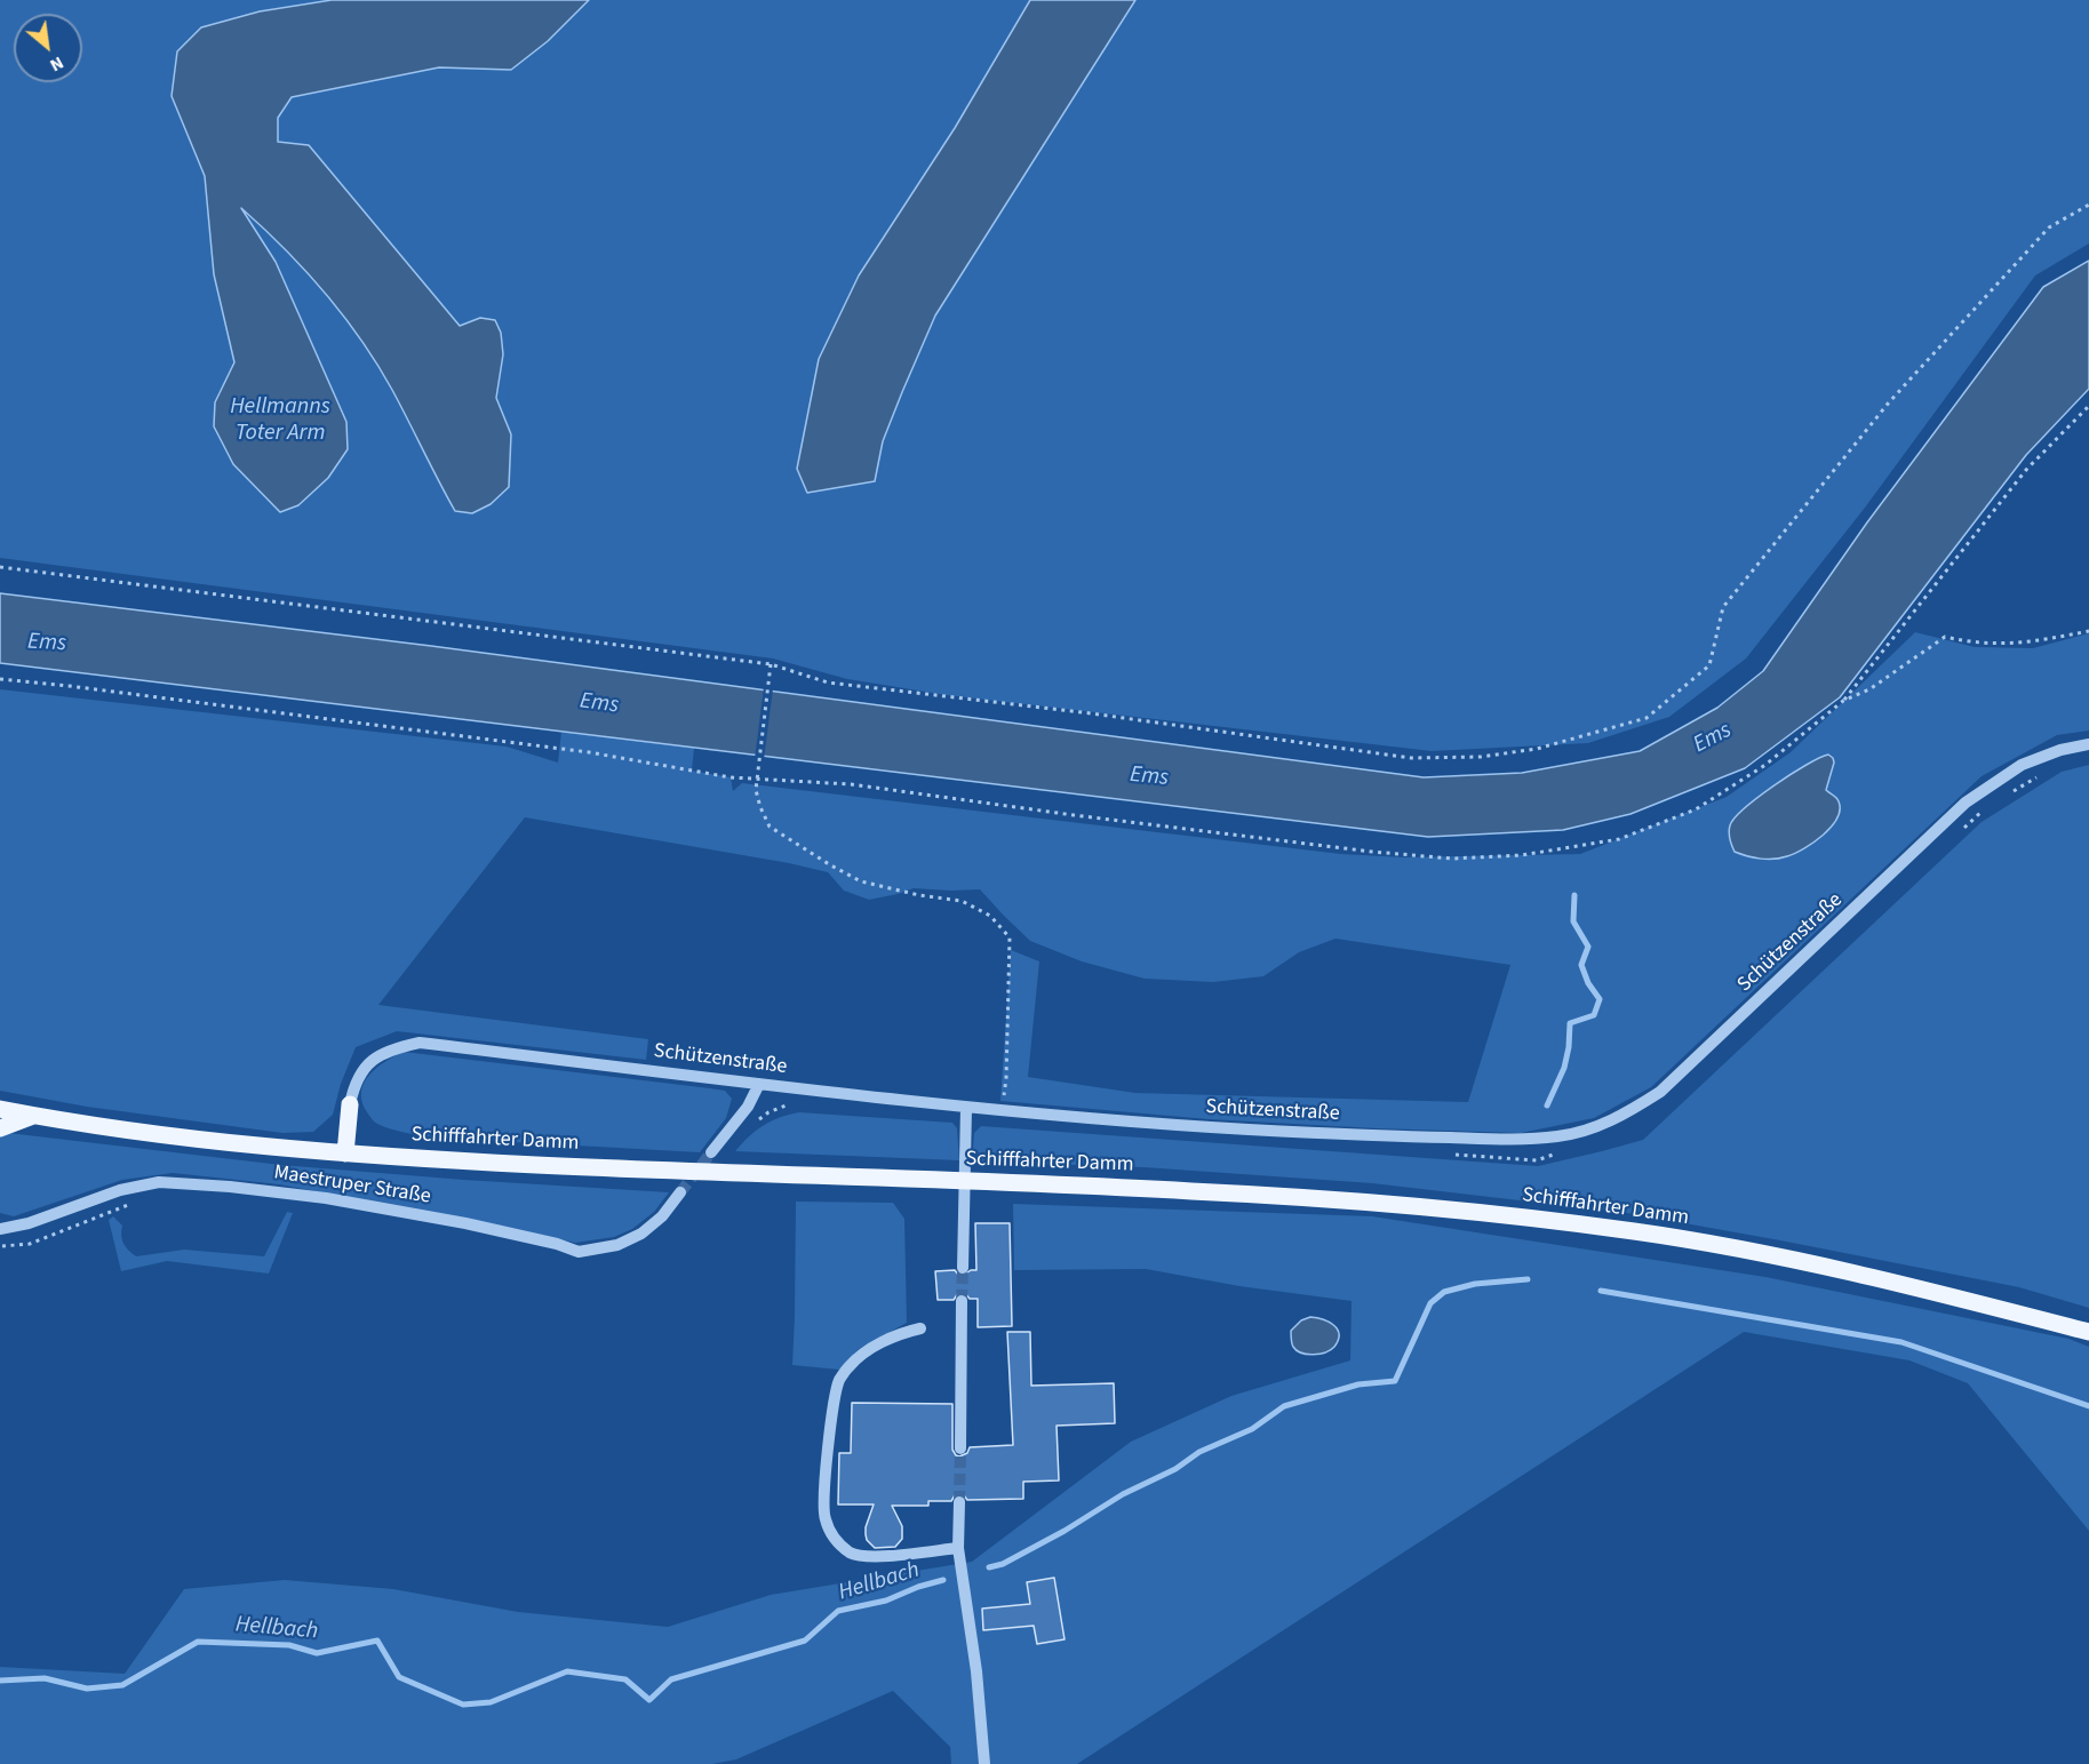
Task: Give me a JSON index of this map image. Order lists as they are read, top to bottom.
{
  "streets": {
    "main road": ["Schifffahrter Damm"],
    "street": ["Schützenstraße", "Maestruper Straße"]
  },
  "water": ["Hellmanns Toter Arm", "Ems", "Hellbach"],
  "north": "bottom right"
}
